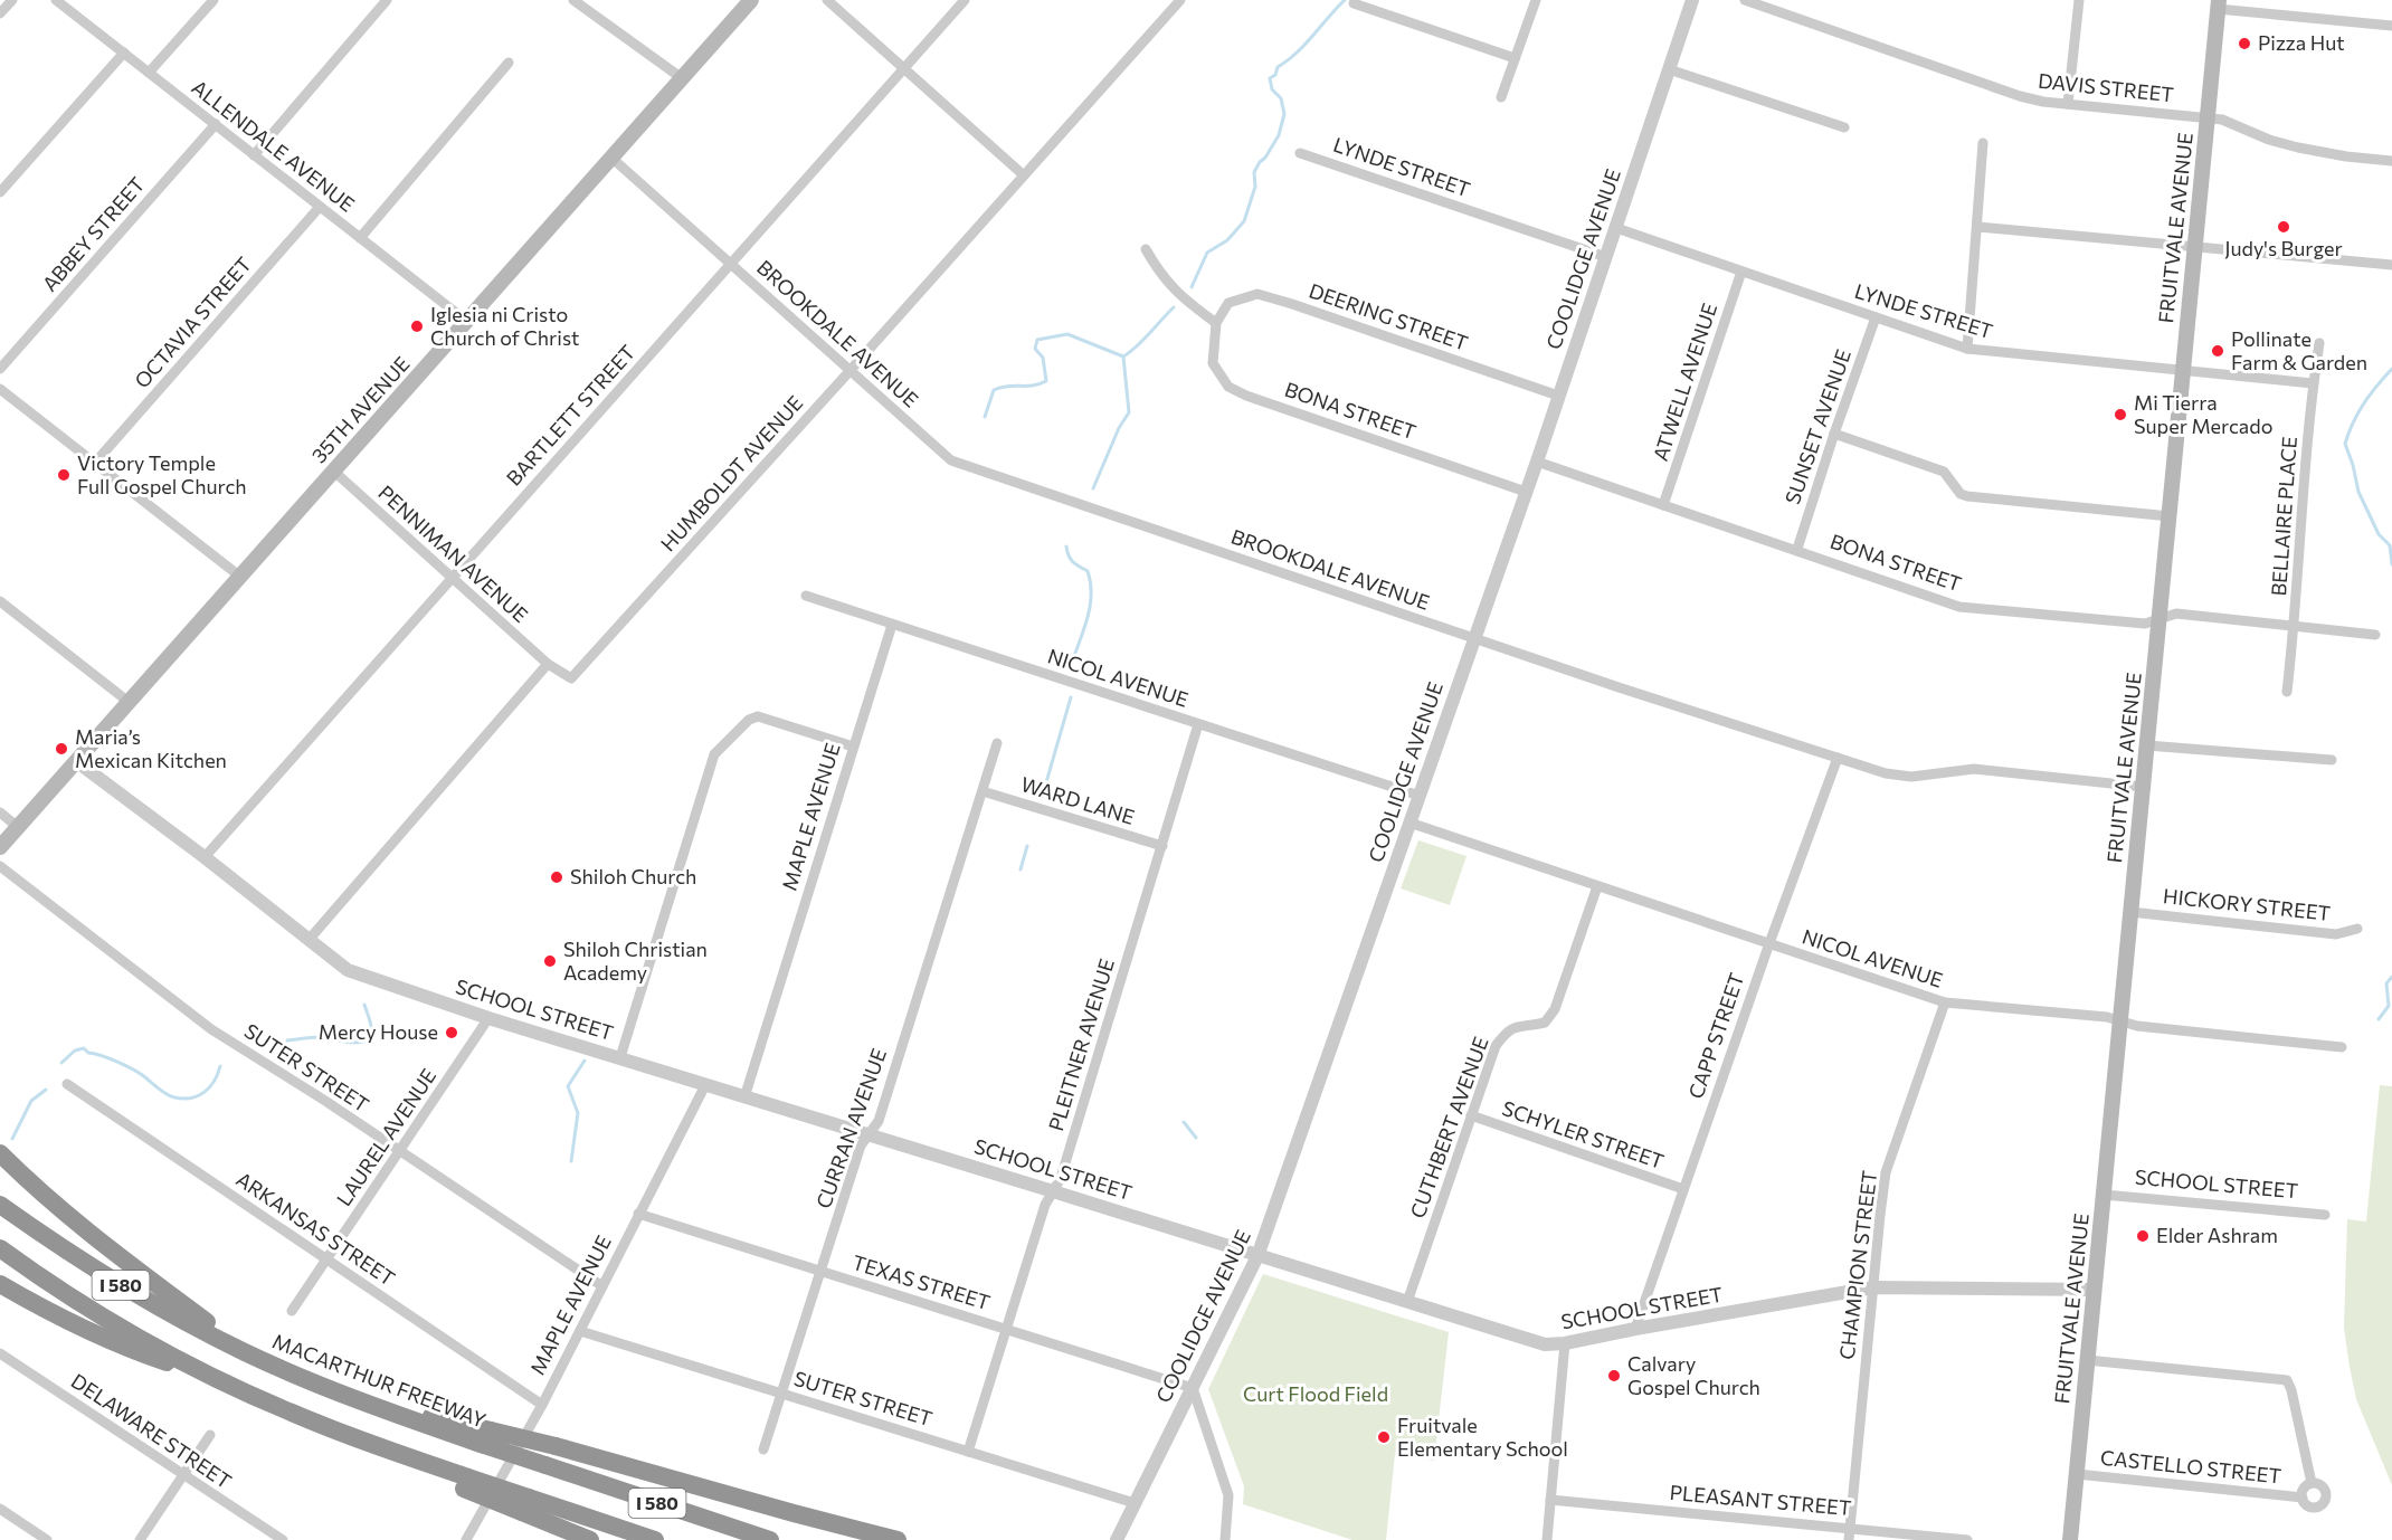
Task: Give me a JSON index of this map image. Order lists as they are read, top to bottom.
{
  "streets": {
    "highway": ["I 580", "MACARTHUR FREEWAY"],
    "main road": ["FRUITVALE AVENUE", "35TH AVENUE"],
    "street": [
      "DAVIS STREET",
      "ALLENDALE AVENUE",
      "LYNDE STREET",
      "ABBEY STREET",
      "COOLIDGE AVENUE",
      "DEERING STREET",
      "OCTAVIA STREET",
      "BROOKDALE AVENUE",
      "ATWELL AVENUE",
      "BONA STREET",
      "BARTLETT STREET",
      "SUNSET AVENUE",
      "HUMBOLDT AVENUE",
      "BELLAIRE PLACE",
      "PENNIMAN AVENUE",
      "NICOL AVENUE",
      "WARD LANE",
      "MAPLE AVENUE",
      "HICKORY STREET",
      "SCHOOL STREET",
      "CAPP STREET",
      "PLEITNER AVENUE",
      "SUTER STREET",
      "CUTHBERT AVENUE",
      "CURRAN AVENUE",
      "SCHYLER STREET",
      "LAUREL AVENUE",
      "ARKANSAS STREET",
      "CHAMPION STREET",
      "TEXAS STREET",
      "DELAWARE STREET",
      "CASTELLO STREET",
      "PLEASANT STREET"
    ]
  },
  "crossings": [
    ["DAVIS STREET", "FRUITVALE AVENUE"],
    ["ALLENDALE AVENUE", "ABBEY STREET"],
    ["ALLENDALE AVENUE", "OCTAVIA STREET"],
    ["ALLENDALE AVENUE", "35TH AVENUE"],
    ["LYNDE STREET", "FRUITVALE AVENUE"],
    ["LYNDE STREET", "COOLIDGE AVENUE"],
    ["LYNDE STREET", "ATWELL AVENUE"],
    ["LYNDE STREET", "SUNSET AVENUE"],
    ["LYNDE STREET", "BELLAIRE PLACE"],
    ["FRUITVALE AVENUE", "BROOKDALE AVENUE"],
    ["FRUITVALE AVENUE", "BONA STREET"],
    ["FRUITVALE AVENUE", "NICOL AVENUE"],
    ["FRUITVALE AVENUE", "HICKORY STREET"],
    ["FRUITVALE AVENUE", "SCHOOL STREET"],
    ["FRUITVALE AVENUE", "CASTELLO STREET"],
    ["COOLIDGE AVENUE", "DEERING STREET"],
    ["COOLIDGE AVENUE", "BROOKDALE AVENUE"],
    ["COOLIDGE AVENUE", "BONA STREET"],
    ["COOLIDGE AVENUE", "NICOL AVENUE"],
    ["COOLIDGE AVENUE", "SCHOOL STREET"],
    ["COOLIDGE AVENUE", "SUTER STREET"],
    ["COOLIDGE AVENUE", "TEXAS STREET"],
    ["DEERING STREET", "BONA STREET"],
    ["BROOKDALE AVENUE", "35TH AVENUE"],
    ["BROOKDALE AVENUE", "BARTLETT STREET"],
    ["BROOKDALE AVENUE", "HUMBOLDT AVENUE"],
    ["BROOKDALE AVENUE", "CAPP STREET"],
    ["ATWELL AVENUE", "BONA STREET"],
    ["35TH AVENUE", "PENNIMAN AVENUE"],
    ["35TH AVENUE", "SCHOOL STREET"],
    ["BONA STREET", "SUNSET AVENUE"],
    ["BONA STREET", "BELLAIRE PLACE"],
    ["BARTLETT STREET", "PENNIMAN AVENUE"],
    ["BARTLETT STREET", "SCHOOL STREET"],
    ["HUMBOLDT AVENUE", "PENNIMAN AVENUE"],
    ["NICOL AVENUE", "MAPLE AVENUE"],
    ["NICOL AVENUE", "CAPP STREET"],
    ["NICOL AVENUE", "PLEITNER AVENUE"],
    ["NICOL AVENUE", "CUTHBERT AVENUE"],
    ["NICOL AVENUE", "CHAMPION STREET"],
    ["WARD LANE", "PLEITNER AVENUE"],
    ["WARD LANE", "CURRAN AVENUE"],
    ["MAPLE AVENUE", "SCHOOL STREET"],
    ["MAPLE AVENUE", "SUTER STREET"],
    ["MAPLE AVENUE", "ARKANSAS STREET"],
    ["MAPLE AVENUE", "TEXAS STREET"],
    ["SCHOOL STREET", "CAPP STREET"],
    ["SCHOOL STREET", "PLEITNER AVENUE"],
    ["SCHOOL STREET", "CUTHBERT AVENUE"],
    ["SCHOOL STREET", "CURRAN AVENUE"],
    ["SCHOOL STREET", "LAUREL AVENUE"],
    ["SCHOOL STREET", "CHAMPION STREET"],
    ["CAPP STREET", "SCHYLER STREET"],
    ["PLEITNER AVENUE", "SUTER STREET"],
    ["PLEITNER AVENUE", "TEXAS STREET"],
    ["SUTER STREET", "CURRAN AVENUE"],
    ["SUTER STREET", "LAUREL AVENUE"],
    ["CUTHBERT AVENUE", "SCHYLER STREET"],
    ["CURRAN AVENUE", "TEXAS STREET"],
    ["LAUREL AVENUE", "ARKANSAS STREET"],
    ["CHAMPION STREET", "PLEASANT STREET"]
  ],
  "parks": ["Curt Flood Field"],
  "places": [
    "Pizza Hut",
    "Judy's Burger",
    "Iglesia ni Cristo Church of Christ",
    "Pollinate Farm & Garden",
    "Mi Tierra Super Mercado",
    "Victory Temple Full Gospel Church",
    "Maria’s Mexican Kitchen",
    "Shiloh Church",
    "Shiloh Christian Academy",
    "Mercy House",
    "Elder Ashram",
    "Calvary Gospel Church",
    "Fruitvale Elementary School"
  ]
}
